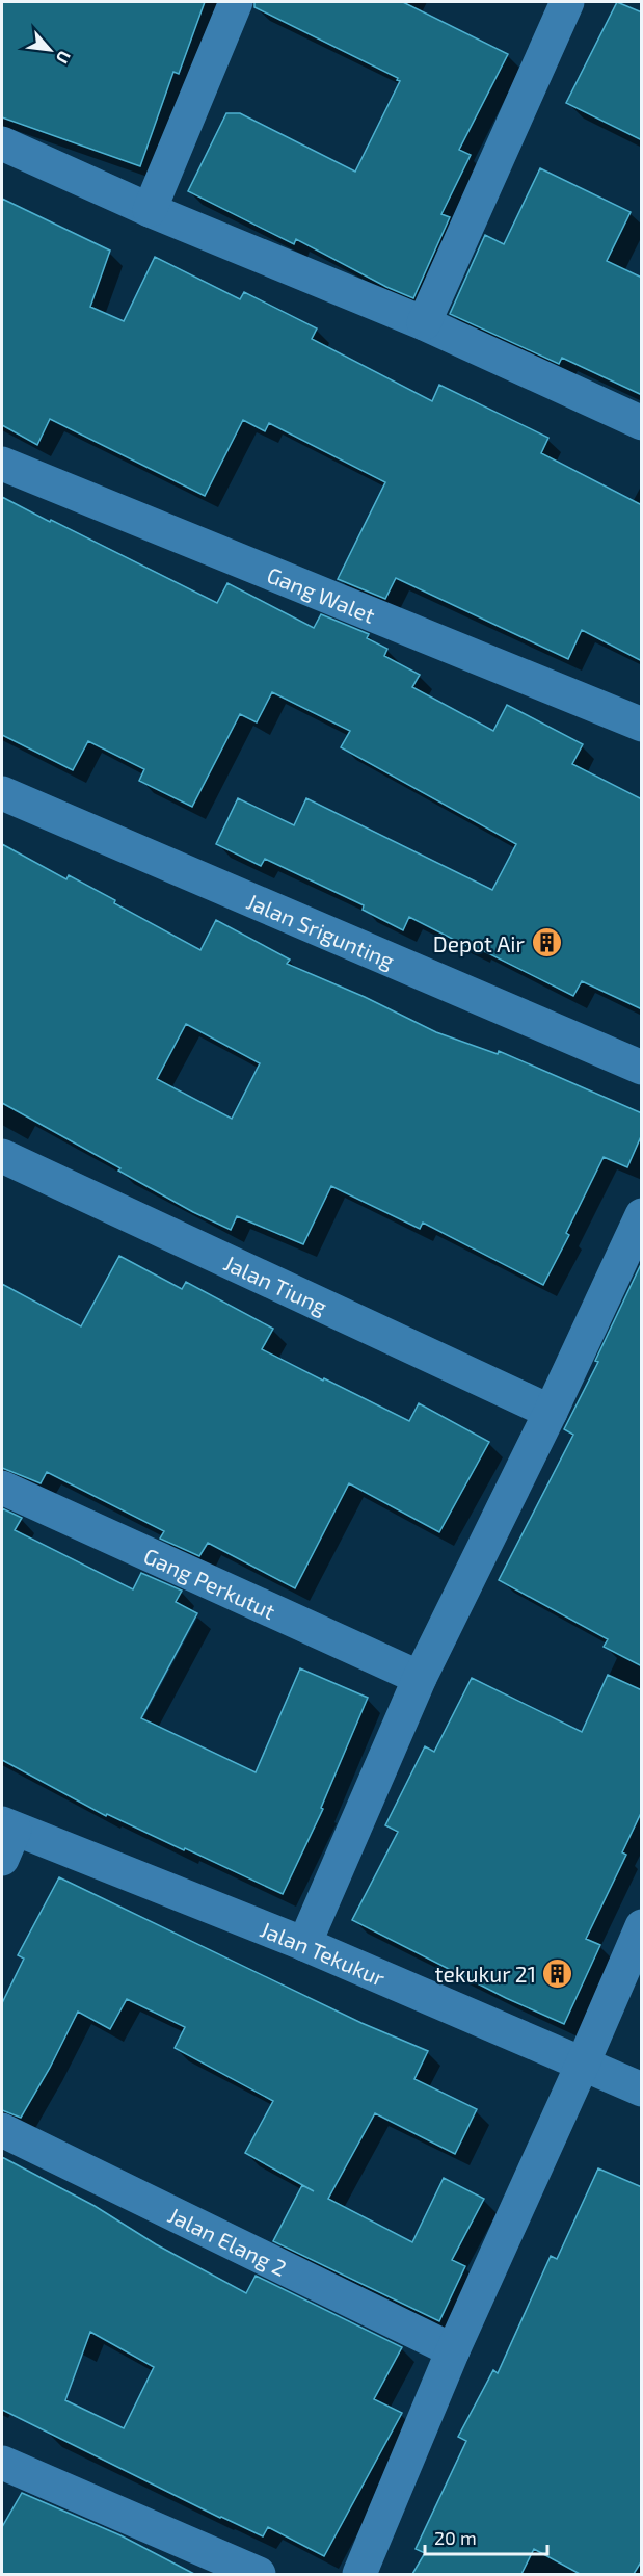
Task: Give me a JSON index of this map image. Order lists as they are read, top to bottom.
{
  "streets": {
    "street": [
      "Gang Walet",
      "Jalan Srigunting",
      "Jalan Tiung",
      "Gang Perkutut",
      "Jalan Tekukur",
      "Jalan Elang 2"
    ]
  },
  "places": {
    "building": ["Depot Air", "tekukur 21"]
  },
  "scale_bar": "20 m",
  "north": "bottom right"
}
